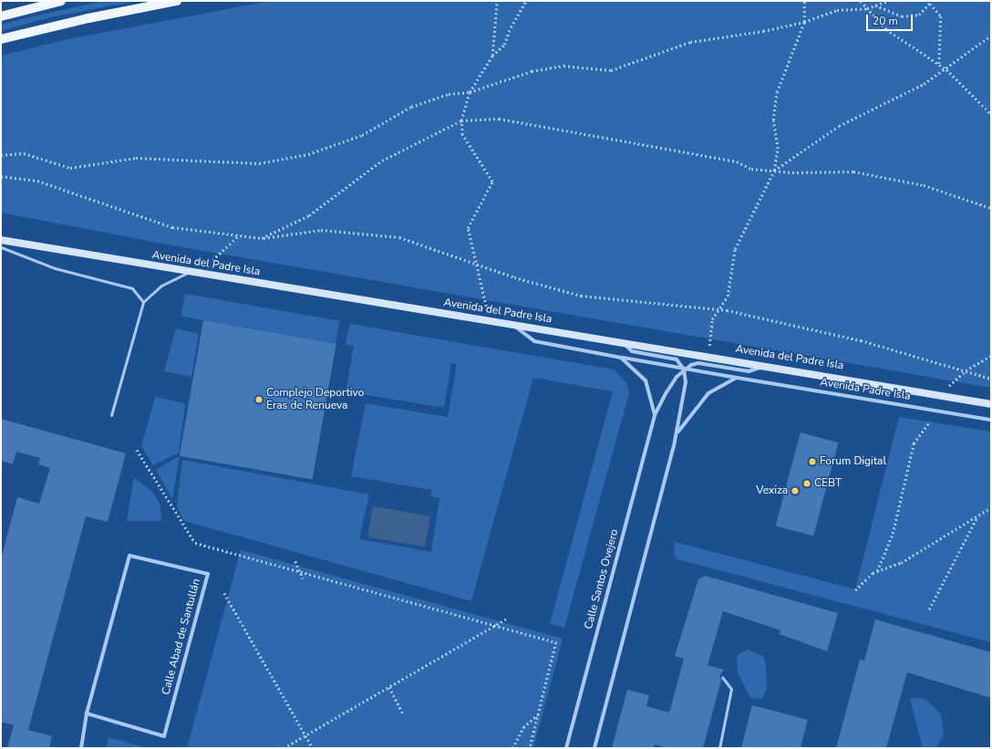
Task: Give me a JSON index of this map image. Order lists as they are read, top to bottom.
{
  "streets": {
    "main road": ["Avenida del Padre Isla"],
    "street": ["Avenida Padre Isla", "Calle Santos Ovejero", "Calle Abad de Santullán"]
  },
  "crossings": [
    ["Avenida Padre Isla", "Calle Santos Ovejero"]
  ],
  "places": [
    "Complejo Deportivo Eras de Renueva",
    "Forum Digital",
    "CEBT",
    "Vexiza"
  ],
  "scale_bar": "20 m"
}
